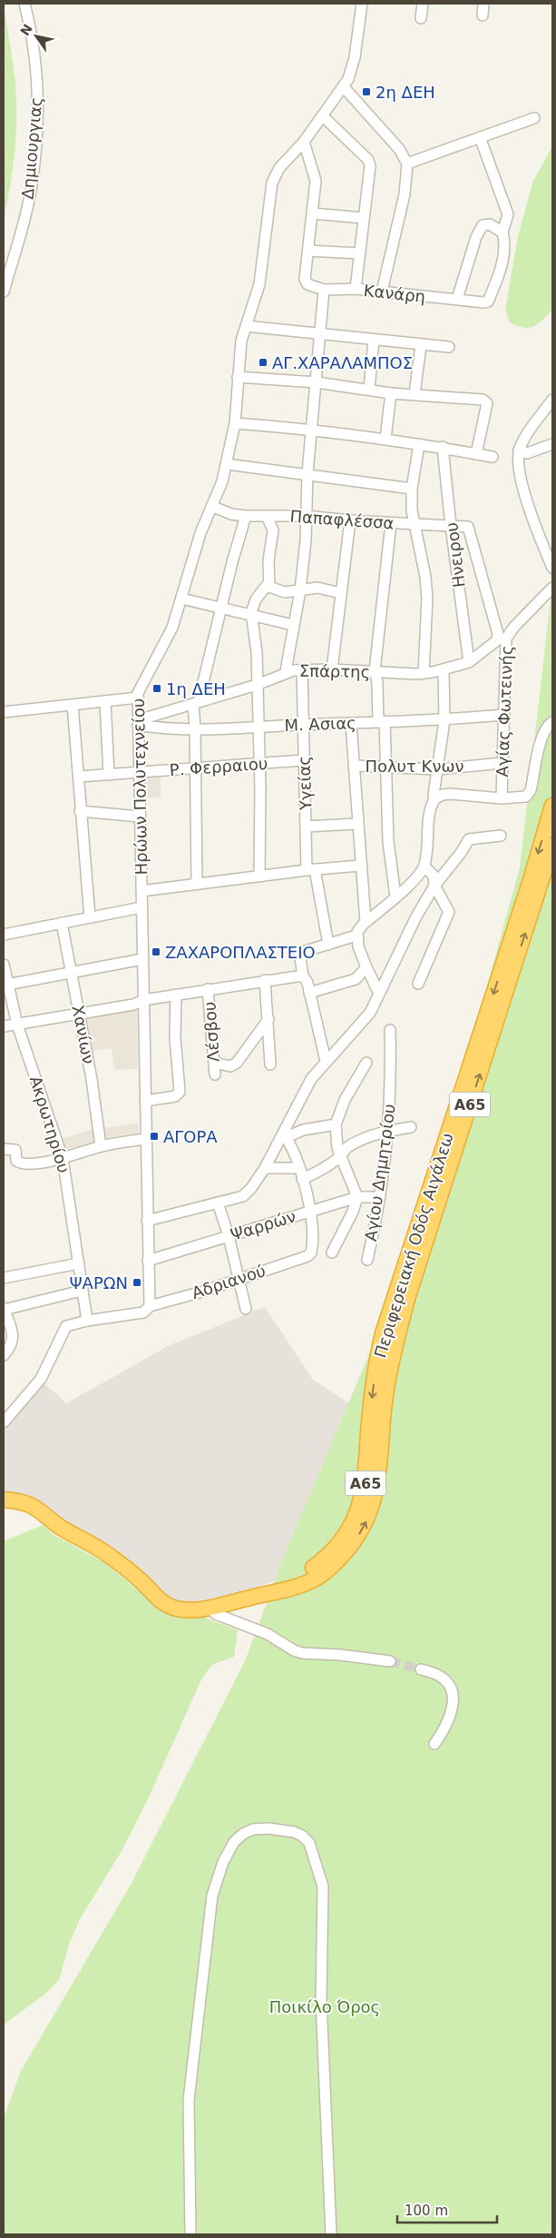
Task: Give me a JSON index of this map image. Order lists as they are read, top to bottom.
{
  "streets": {
    "highway": ["Α65", "Περιφερειακή Οδός Αιγάλεω"],
    "street": [
      "Δημιουργιας",
      "Κανάρη",
      "Παπαφλέσσα",
      "Ηνειρου",
      "Σπάρτης",
      "Αγίας Φωτεινής",
      "Μ. Ασιας",
      "Πολυτ Κνων",
      "Ρ. Φερραιου",
      "Υγείας",
      "Ηρώων Πολυτεχνείου",
      "Λέσβου",
      "Χανίων",
      "Ακρωτηρίου",
      "Αγίου Δημητρίου",
      "Ψαρρών",
      "Αδριανού"
    ]
  },
  "crossings": [
    ["Παπαφλέσσα", "Ηνειρου"],
    ["Παπαφλέσσα", "Σπάρτης"],
    ["Παπαφλέσσα", "Ηρώων Πολυτεχνείου"],
    ["Ηνειρου", "Σπάρτης"],
    ["Σπάρτης", "Μ. Ασιας"],
    ["Σπάρτης", "Υγείας"],
    ["Σπάρτης", "Ηρώων Πολυτεχνείου"],
    ["Αγίας Φωτεινής", "Μ. Ασιας"],
    ["Αγίας Φωτεινής", "Πολυτ Κνων"],
    ["Μ. Ασιας", "Υγείας"],
    ["Μ. Ασιας", "Ηρώων Πολυτεχνείου"],
    ["Ρ. Φερραιου", "Υγείας"],
    ["Ρ. Φερραιου", "Ηρώων Πολυτεχνείου"],
    ["Ηρώων Πολυτεχνείου", "Ψαρρών"],
    ["Ηρώων Πολυτεχνείου", "Αδριανού"],
    ["Αγίου Δημητρίου", "Ψαρρών"],
    ["Ψαρρών", "Αδριανού"]
  ],
  "parks": ["Ποικίλο Όρος"],
  "places": {
    "transit": [
      "2η ΔΕΗ",
      "ΑΓ.ΧΑΡΑΛΑΜΠΟΣ",
      "1η ΔΕΗ",
      "ΖΑΧΑΡΟΠΛΑΣΤΕΙΟ",
      "ΑΓΟΡΑ",
      "ΨΑΡΩΝ"
    ]
  },
  "scale_bar": "100 m",
  "north": "top left"
}
